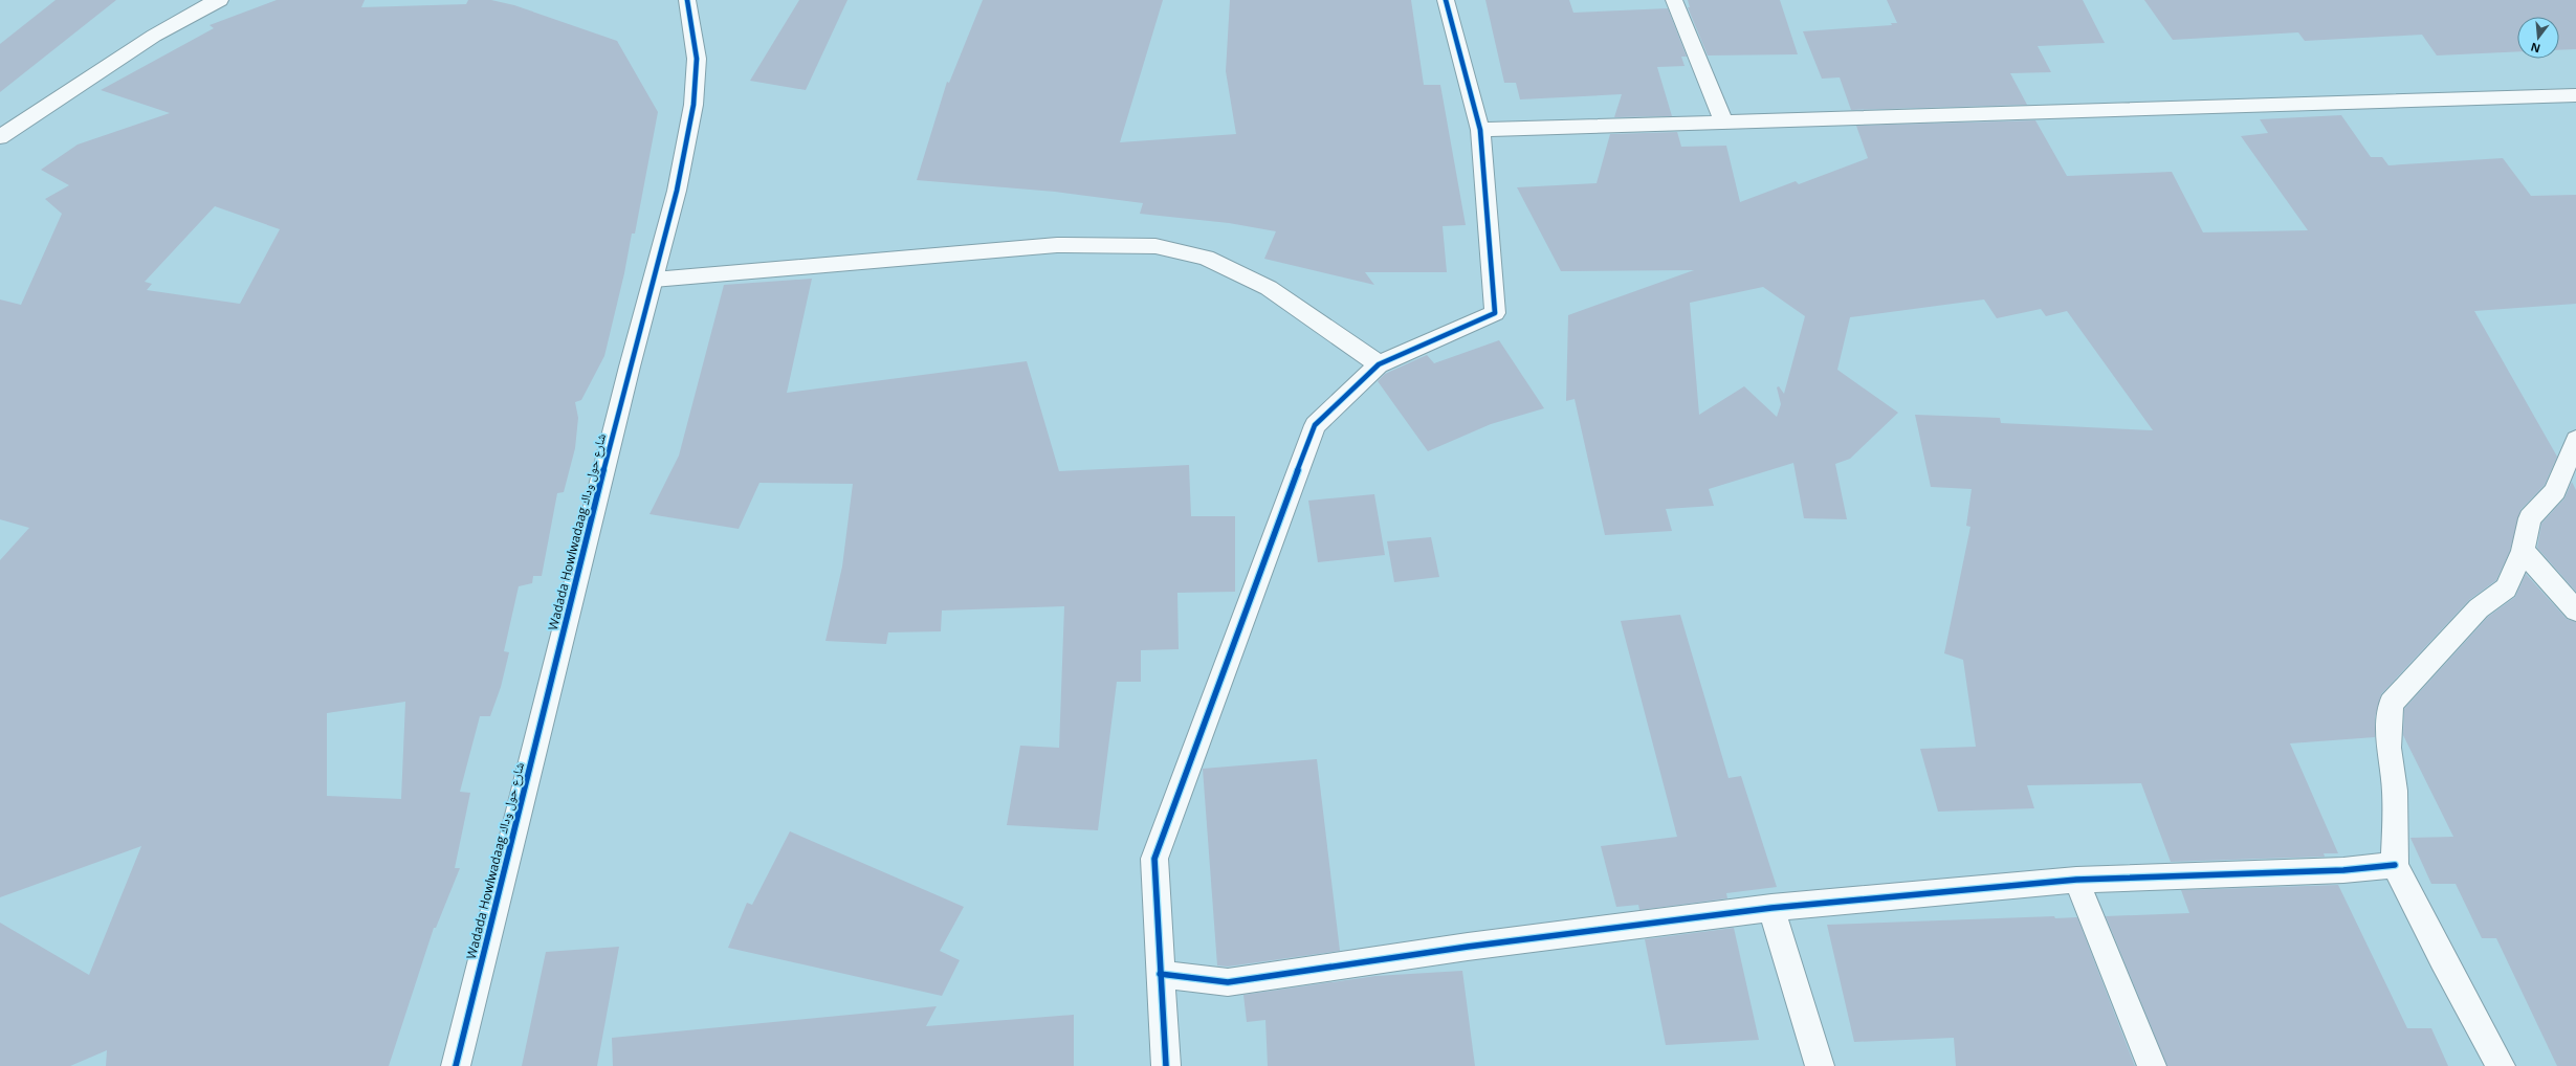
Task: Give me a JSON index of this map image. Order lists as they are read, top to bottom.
{
  "streets": {
    "street": ["Wadada Howlwadaag شارع حول وداك"]
  },
  "north": "bottom"
}
